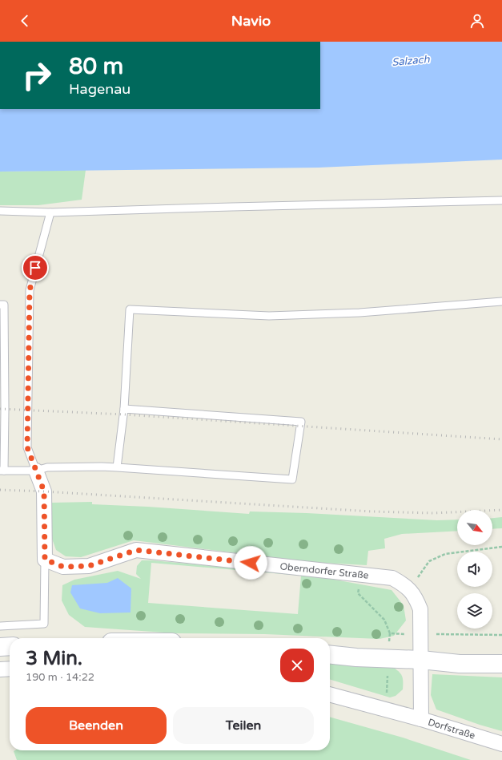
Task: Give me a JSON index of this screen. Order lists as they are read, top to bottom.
{
  "streets": {
    "street": ["Oberndorfer Straße", "Dorfstraße"]
  },
  "crossings": [
    ["Oberndorfer Straße", "Dorfstraße"]
  ],
  "water": ["Salzach"],
  "north": "bottom right",
  "page": {
    "header": "Navio",
    "turn": ["80 m", "Hagenau"],
    "heading": ["3 Min.", "190 m · 14:22"],
    "buttons": ["Beenden", "Teilen"]
  }
}
